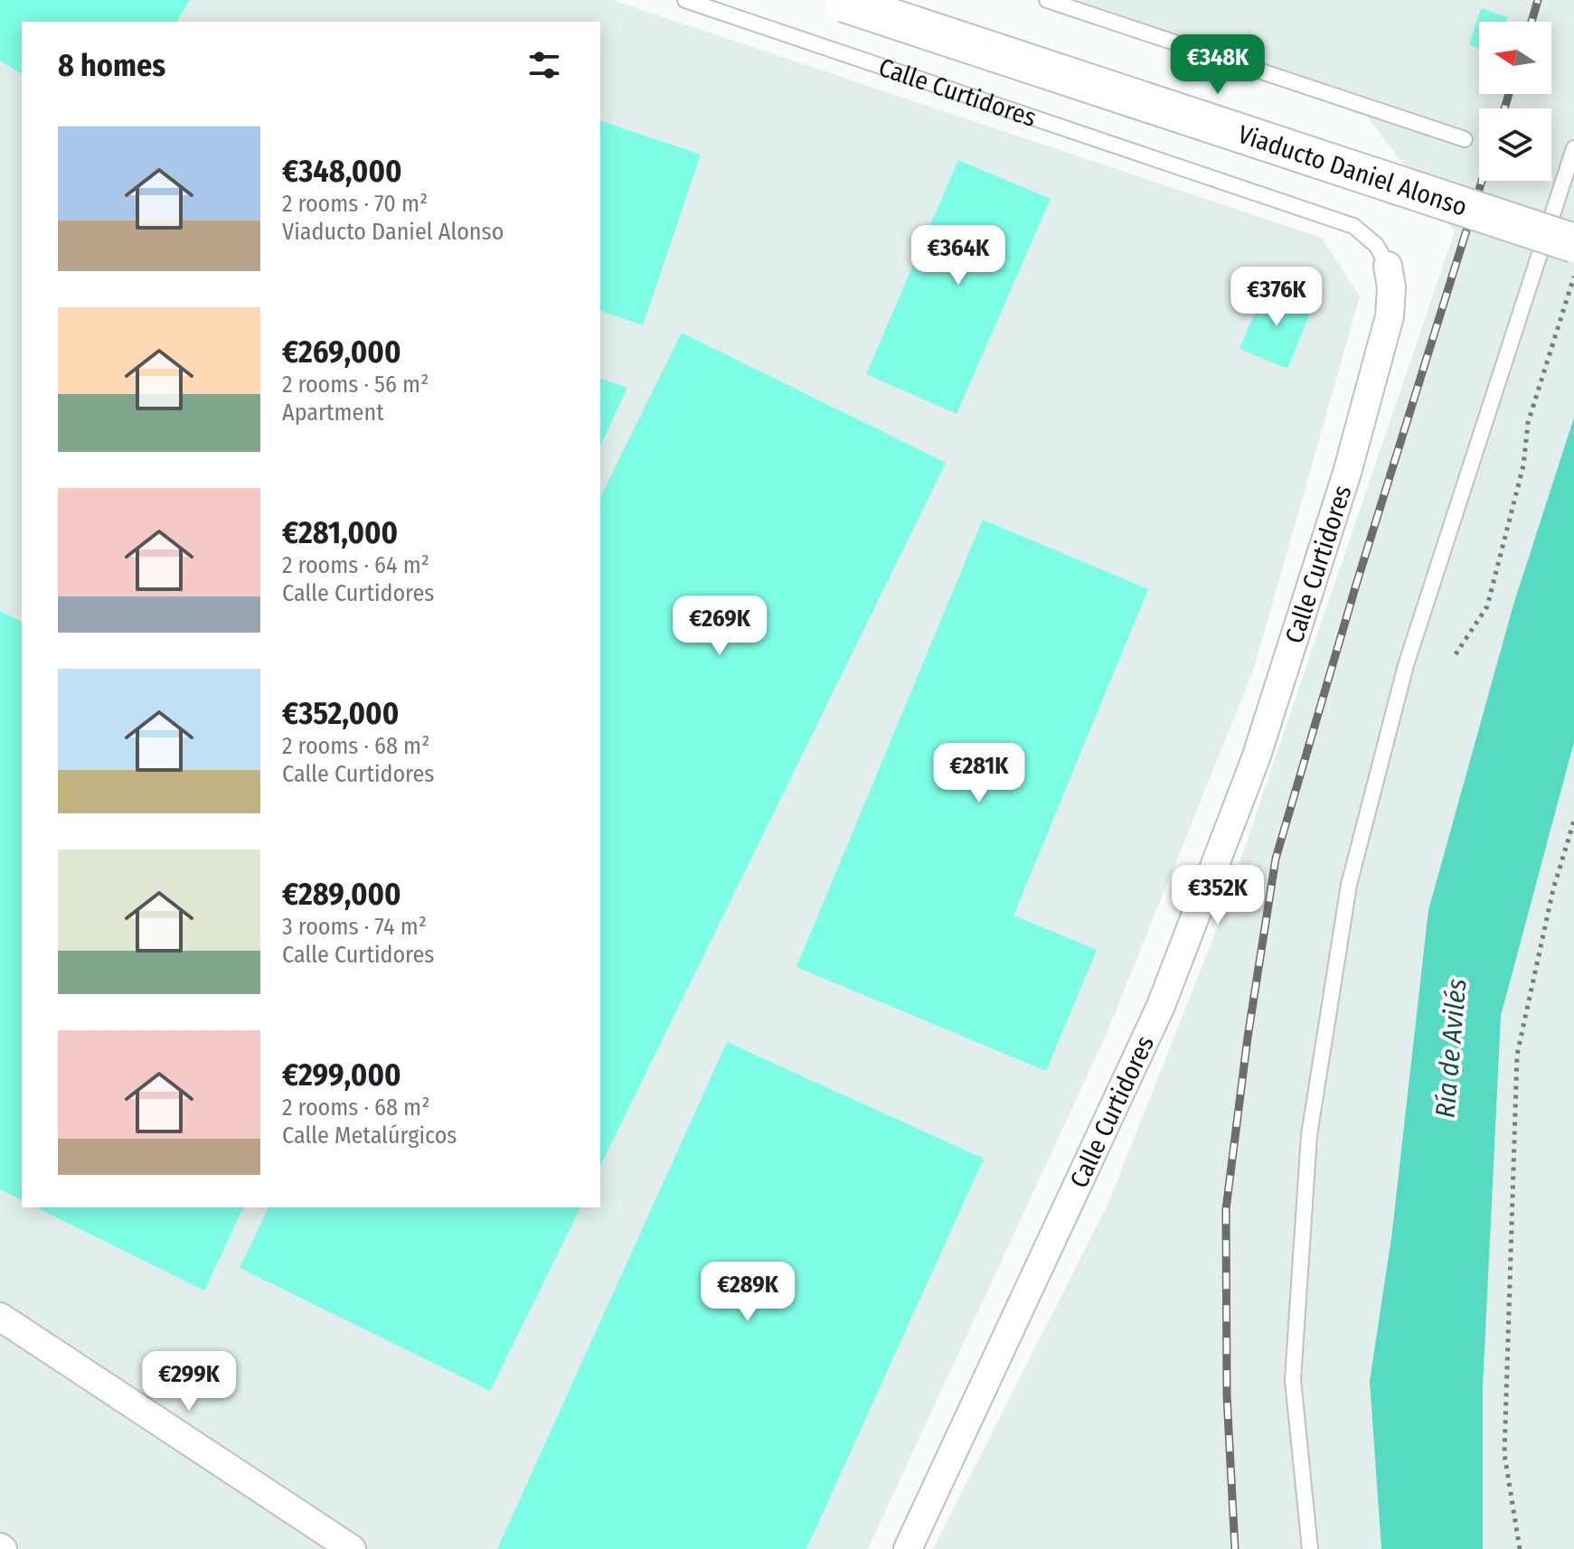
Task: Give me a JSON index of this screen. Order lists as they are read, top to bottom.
{
  "streets": {
    "main road": ["Viaducto Daniel Alonso"],
    "street": ["Calle Curtidores"]
  },
  "water": ["Ría de Avilés"],
  "north": "left",
  "page": {
    "heading": "8 homes",
    "price": [
      "€348K",
      "€364K",
      "€376K",
      "€269K",
      "€281K",
      "€352K",
      "€289K",
      "€299K"
    ],
    "list": [
      {
        "name": "€348,000",
        "note": "2 rooms · 70 m² · Viaducto Daniel Alonso"
      },
      {
        "name": "€269,000",
        "note": "2 rooms · 56 m² · Apartment"
      },
      {
        "name": "€281,000",
        "note": "2 rooms · 64 m² · Calle Curtidores"
      },
      {
        "name": "€352,000",
        "note": "2 rooms · 68 m² · Calle Curtidores"
      },
      {
        "name": "€289,000",
        "note": "3 rooms · 74 m² · Calle Curtidores"
      },
      {
        "name": "€299,000",
        "note": "2 rooms · 68 m² · Calle Metalúrgicos"
      }
    ]
  }
}
